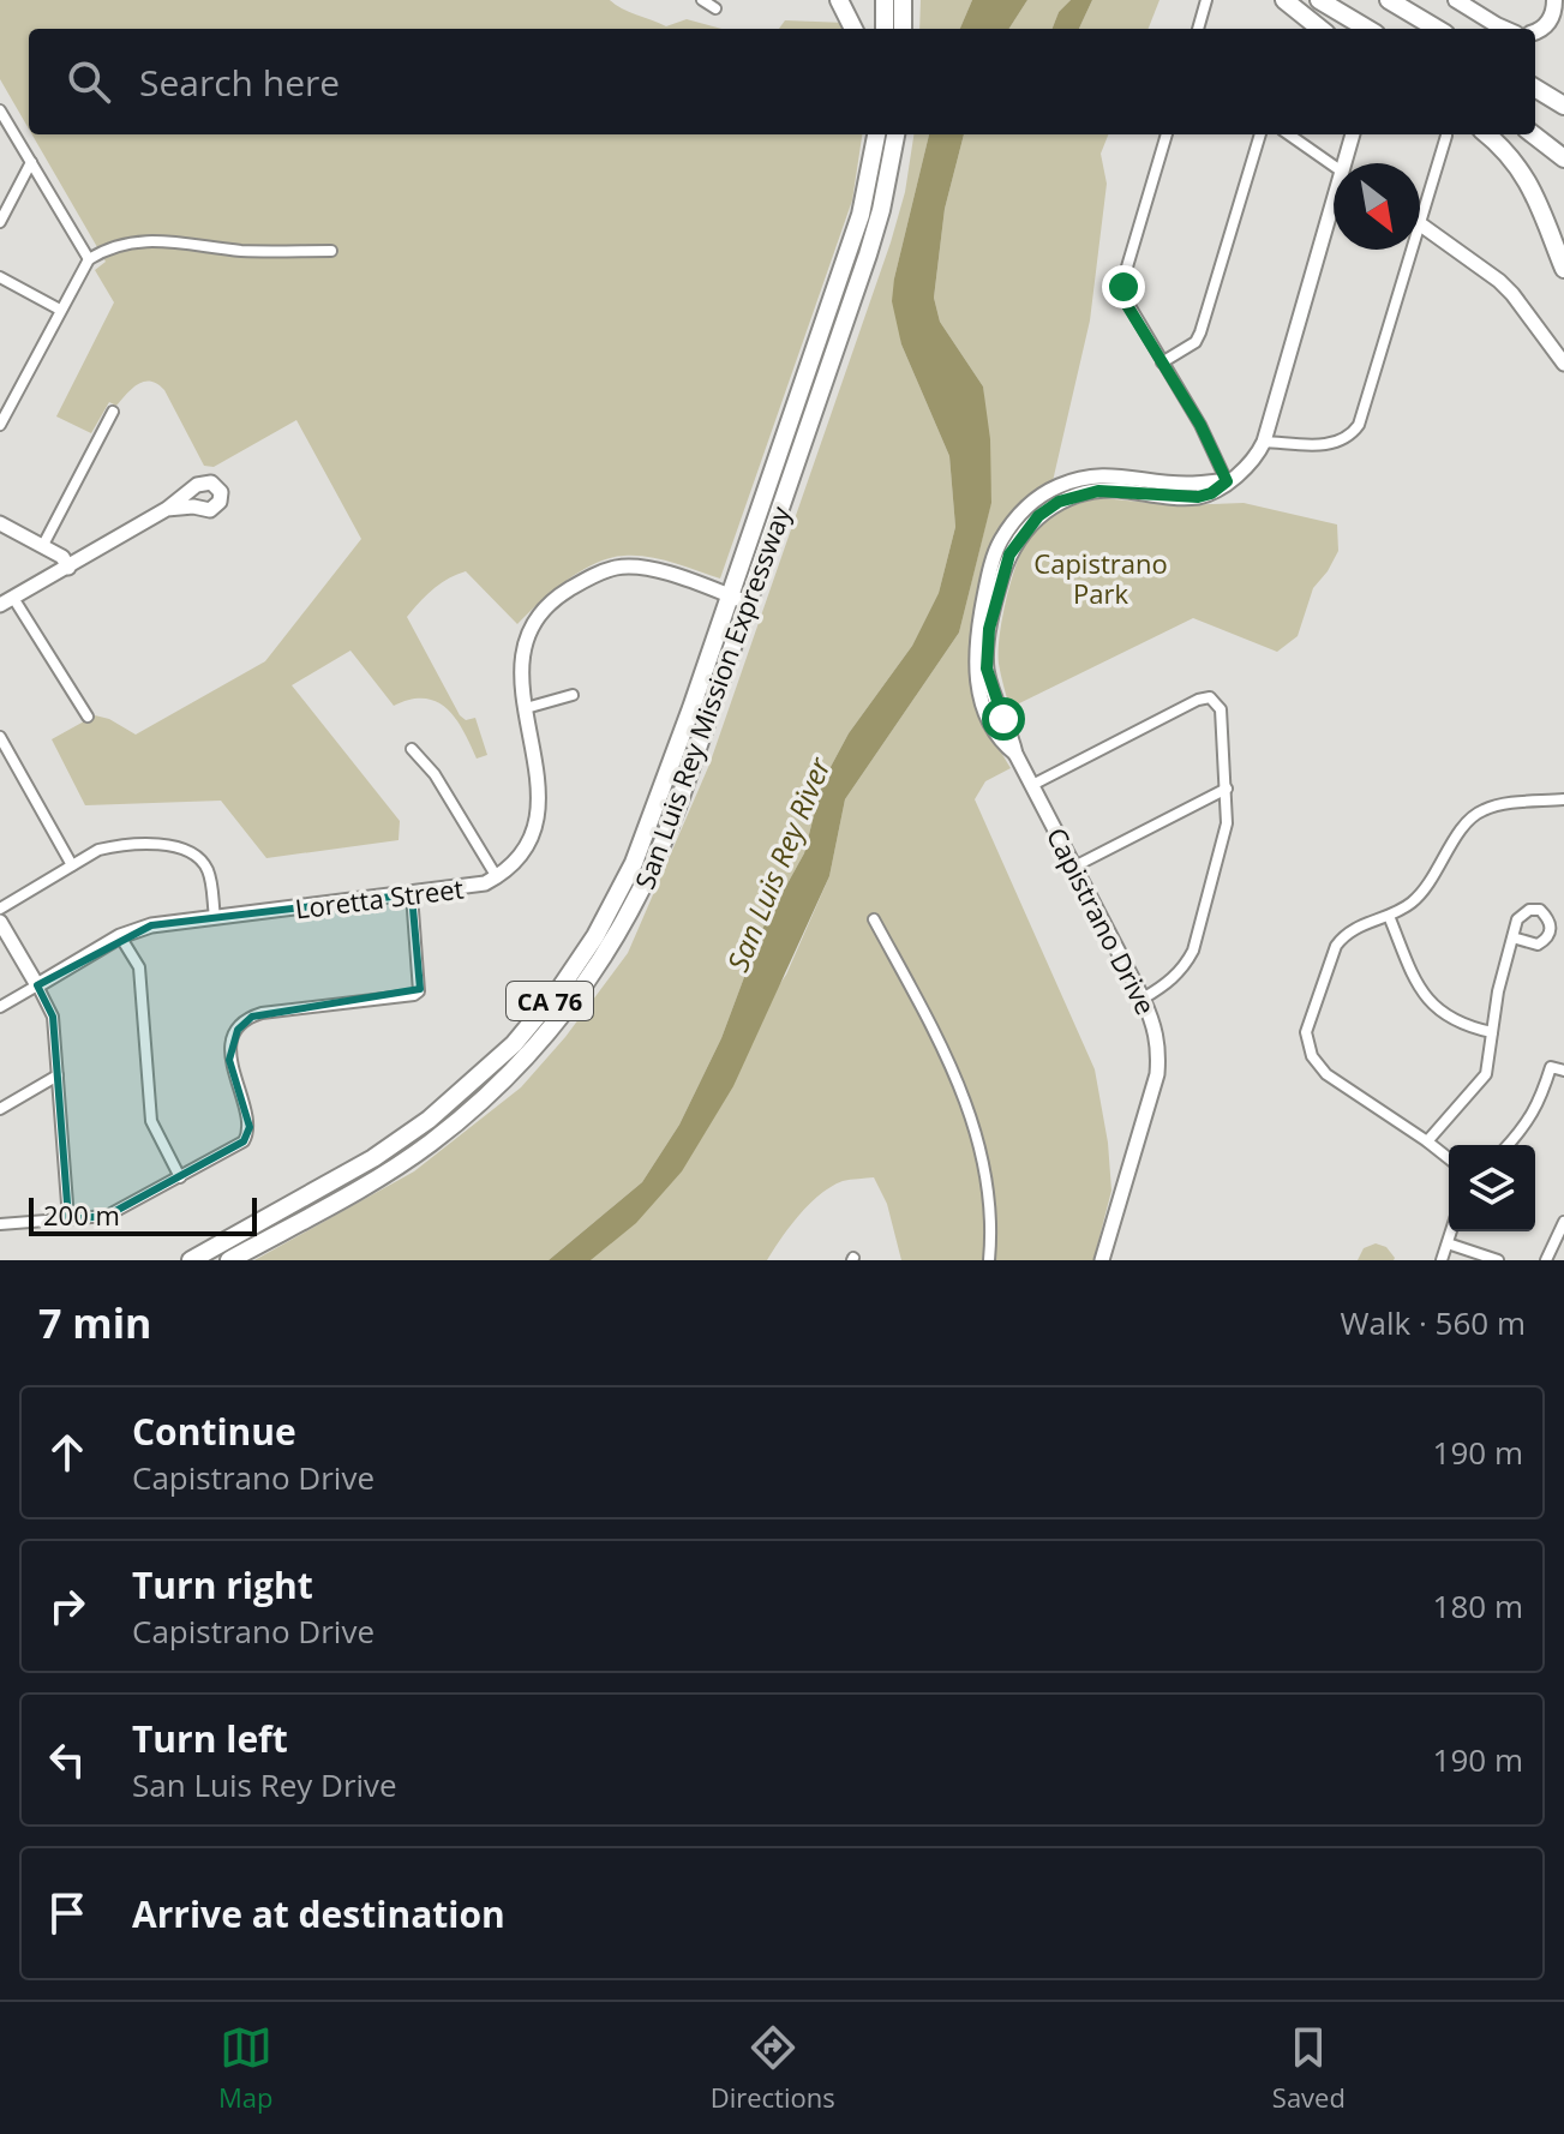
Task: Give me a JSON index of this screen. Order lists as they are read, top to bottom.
{
  "streets": {
    "highway": ["San Luis Rey Mission Expressway", "CA 76"],
    "street": ["Loretta Street", "Capistrano Drive"]
  },
  "crossings": [
    ["San Luis Rey Mission Expressway", "Loretta Street"],
    ["San Luis Rey Mission Expressway", "CA 76"]
  ],
  "water": ["San Luis Rey River"],
  "parks": ["Capistrano Park"],
  "scale_bar": "200 m",
  "north": "bottom right",
  "page": {
    "search": "Search here",
    "scale": "200 m",
    "heading": ["7 min", "Walk · 560 m"],
    "list": [
      ["Continue", "Capistrano Drive", "190 m"],
      ["Turn right", "Capistrano Drive", "180 m"],
      ["Turn left", "San Luis Rey Drive", "190 m"],
      "Arrive at destination"
    ],
    "nav": ["Map", "Directions", "Saved"]
  }
}
